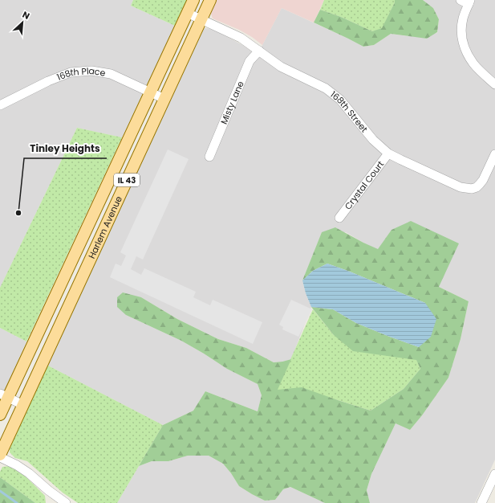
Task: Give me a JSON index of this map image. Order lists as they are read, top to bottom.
{
  "streets": {
    "main road": ["IL 43", "Harlem Avenue"],
    "street": [
      "168th Place",
      "Misty Lane",
      "168th Street",
      "Crystal Court"
    ]
  },
  "crossings": [
    ["168th Place", "Harlem Avenue"],
    ["Misty Lane", "168th Street"],
    ["168th Street", "Crystal Court"],
    ["168th Street", "Harlem Avenue"]
  ],
  "places": ["Tinley Heights"],
  "north": "top right"
}
